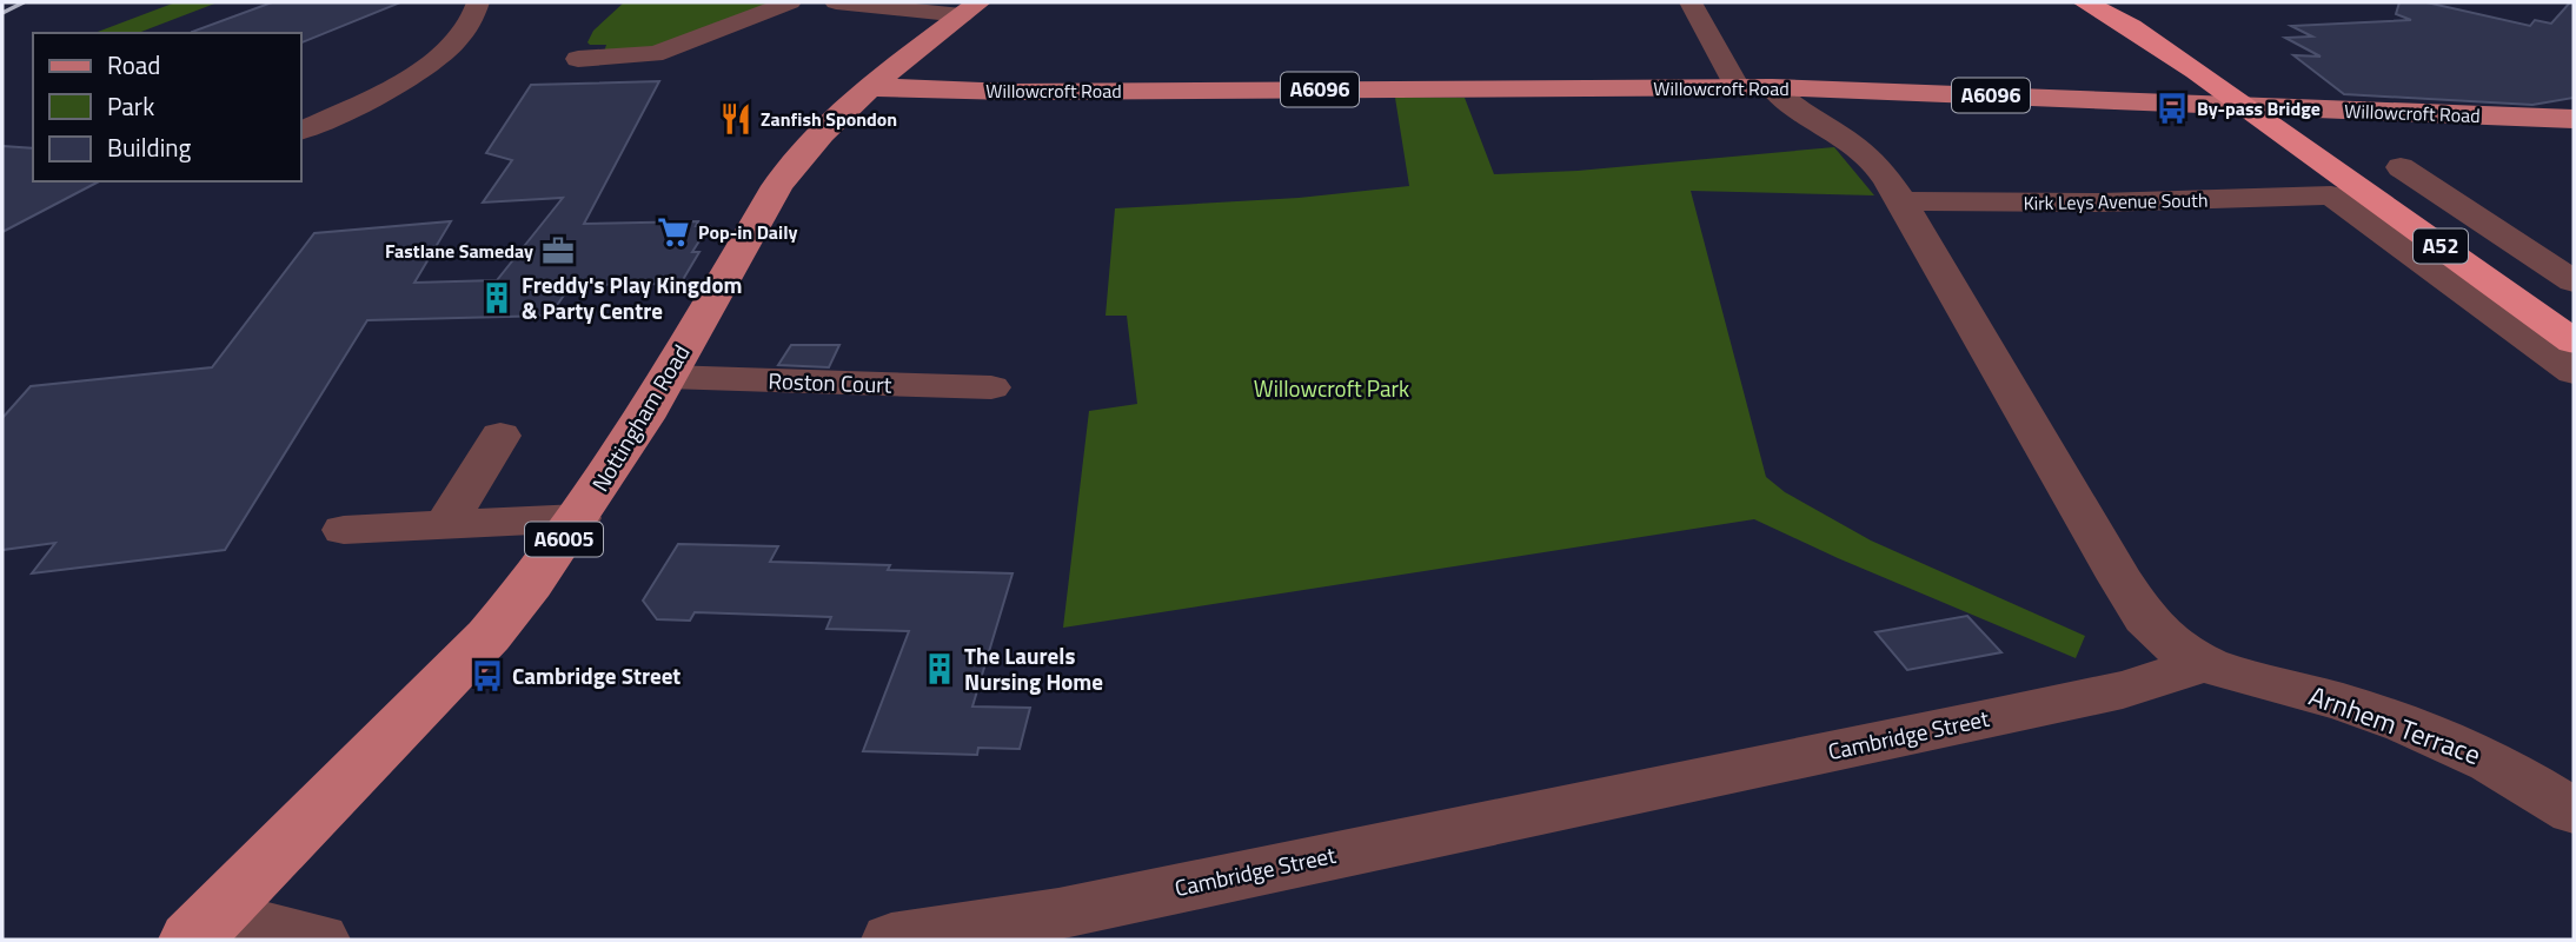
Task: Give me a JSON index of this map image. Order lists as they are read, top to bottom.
{
  "streets": {
    "highway": ["A52"],
    "main road": [
      "Willowcroft Road",
      "A6096",
      "Nottingham Road",
      "A6005"
    ],
    "street": [
      "Kirk Leys Avenue South",
      "Roston Court",
      "Arnhem Terrace",
      "Cambridge Street"
    ]
  },
  "crossings": [
    ["Willowcroft Road", "Nottingham Road"],
    ["Roston Court", "Nottingham Road"],
    ["Arnhem Terrace", "Cambridge Street"]
  ],
  "parks": ["Willowcroft Park"],
  "places": {
    "bus stop": ["By-pass Bridge", "Cambridge Street"],
    "restaurant": ["Zanfish Spondon"],
    "supermarket": ["Pop-in Daily"],
    "office": ["Fastlane Sameday"],
    "building": ["Freddy's Play Kingdom & Party Centre", "The Laurels Nursing Home"]
  },
  "legend": ["Road", "Park", "Building"]
}
